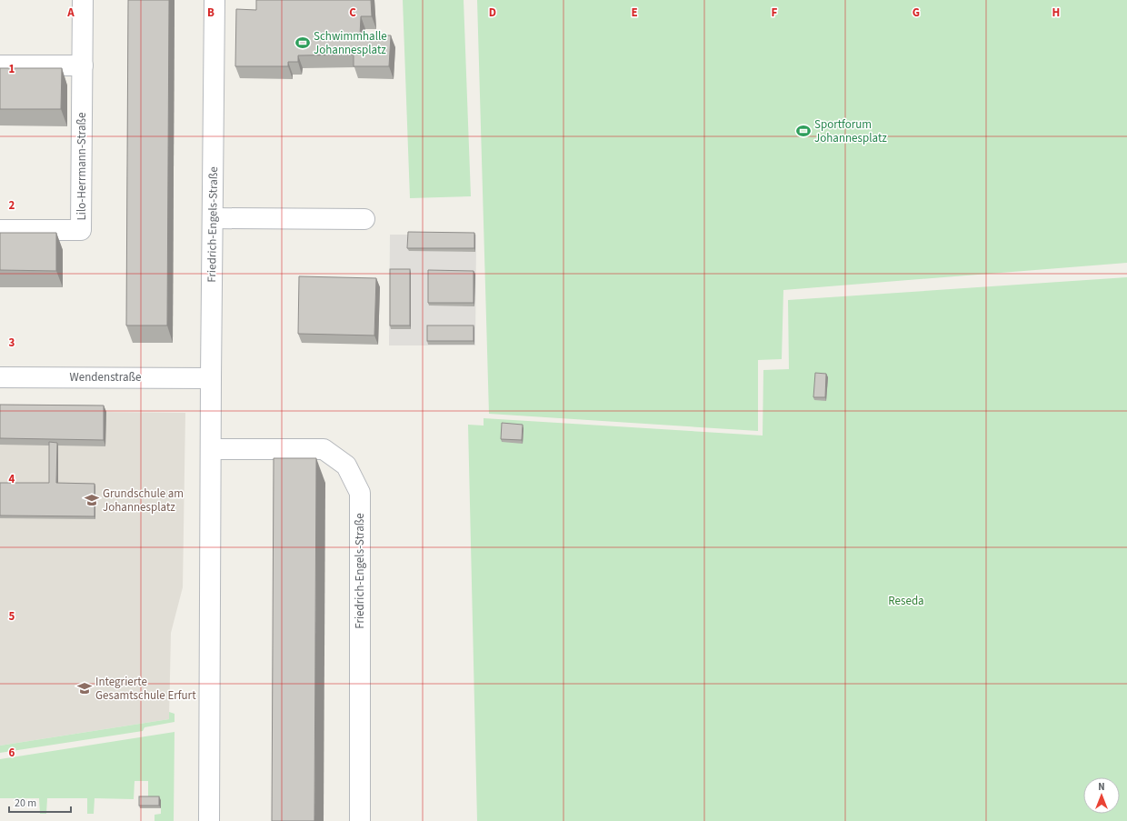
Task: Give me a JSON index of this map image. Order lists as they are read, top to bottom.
{
  "streets": {
    "street": ["Lilo-Herrmann-Straße", "Friedrich-Engels-Straße", "Wendenstraße"]
  },
  "crossings": [
    ["Friedrich-Engels-Straße", "Wendenstraße"]
  ],
  "parks": ["Reseda"],
  "places": {
    "sports": ["Schwimmhalle Johannesplatz", "Sportforum Johannesplatz"],
    "school or university": ["Grundschule am Johannesplatz", "Integrierte Gesamtschule Erfurt"]
  },
  "scale_bar": "20 m",
  "north": "top",
  "grid": {
    "columns": [
      "A",
      "B",
      "C",
      "D",
      "E",
      "F",
      "G",
      "H"
    ],
    "rows": [
      "1",
      "2",
      "3",
      "4",
      "5",
      "6"
    ]
  }
}
